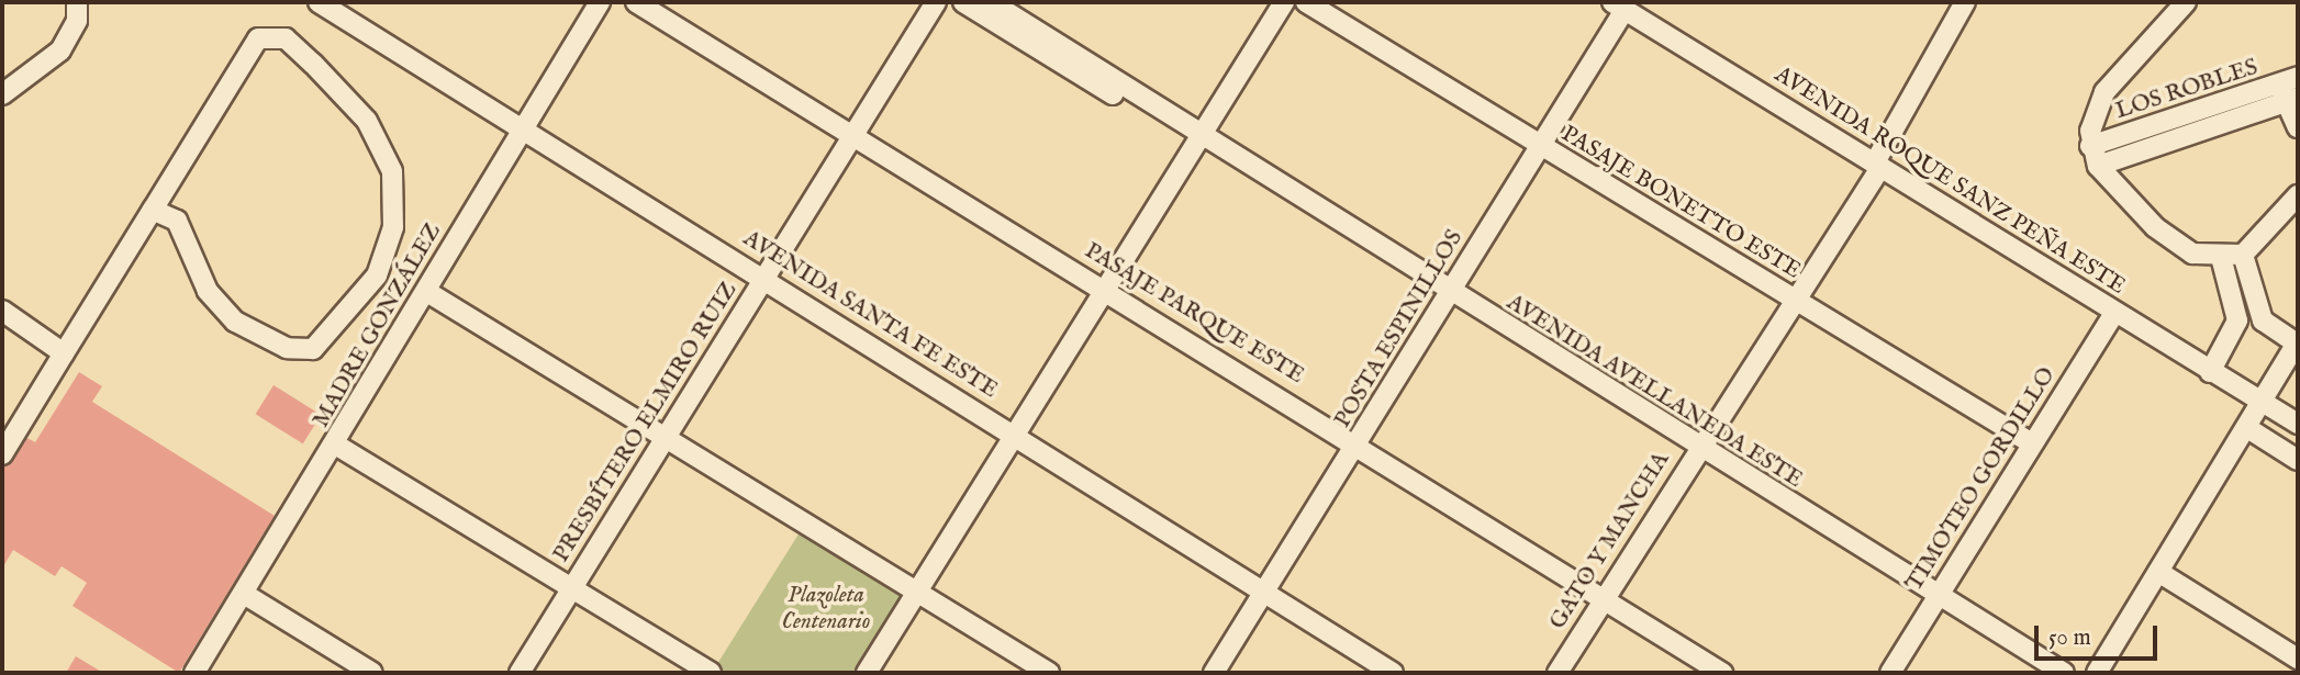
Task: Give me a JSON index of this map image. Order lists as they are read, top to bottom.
{
  "streets": {
    "street": [
      "LOS ROBLES",
      "AVENIDA ROQUE SANZ PEÑA ESTE",
      "PASAJE BONETTO ESTE",
      "PASAJE PARQUE ESTE",
      "AVENIDA SANTA FE ESTE",
      "MADRE GONZÁLEZ",
      "POSTA ESPINILLOS",
      "AVENIDA AVELLANEDA ESTE",
      "PRESBÍTERO ELMIRO RUIZ",
      "TIMOTEO GORDILLO",
      "GATO Y MANCHA"
    ]
  },
  "crossings": [
    ["AVENIDA ROQUE SANZ PEÑA ESTE", "POSTA ESPINILLOS"],
    ["AVENIDA ROQUE SANZ PEÑA ESTE", "TIMOTEO GORDILLO"],
    ["AVENIDA ROQUE SANZ PEÑA ESTE", "GATO Y MANCHA"],
    ["PASAJE BONETTO ESTE", "POSTA ESPINILLOS"],
    ["PASAJE BONETTO ESTE", "TIMOTEO GORDILLO"],
    ["PASAJE BONETTO ESTE", "GATO Y MANCHA"],
    ["PASAJE PARQUE ESTE", "POSTA ESPINILLOS"],
    ["PASAJE PARQUE ESTE", "PRESBÍTERO ELMIRO RUIZ"],
    ["PASAJE PARQUE ESTE", "GATO Y MANCHA"],
    ["AVENIDA SANTA FE ESTE", "MADRE GONZÁLEZ"],
    ["AVENIDA SANTA FE ESTE", "POSTA ESPINILLOS"],
    ["AVENIDA SANTA FE ESTE", "PRESBÍTERO ELMIRO RUIZ"],
    ["POSTA ESPINILLOS", "AVENIDA AVELLANEDA ESTE"],
    ["AVENIDA AVELLANEDA ESTE", "TIMOTEO GORDILLO"],
    ["AVENIDA AVELLANEDA ESTE", "GATO Y MANCHA"]
  ],
  "parks": ["Plazoleta Centenario"],
  "scale_bar": "50 m"
}
